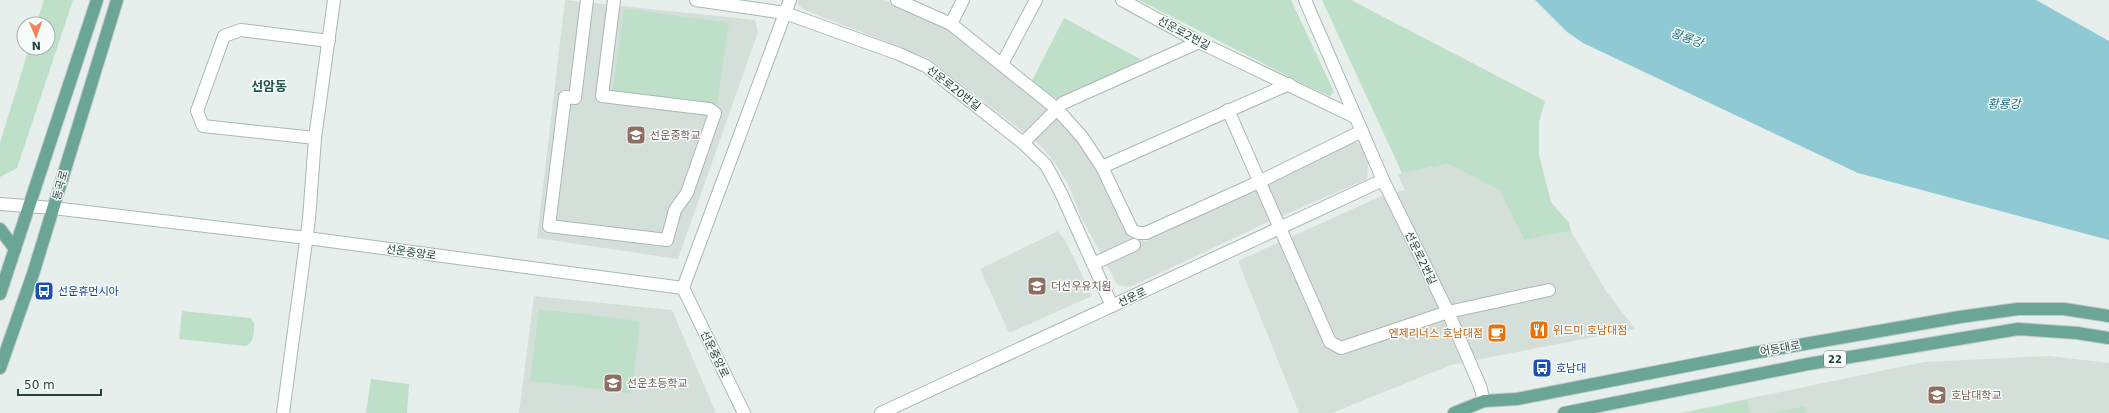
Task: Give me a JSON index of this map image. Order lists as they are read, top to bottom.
{
  "streets": {
    "main road": ["동곡로", "어등대로", "22"],
    "street": [
      "선운로2번길",
      "선운로20번길",
      "선운중앙로",
      "선운로"
    ]
  },
  "crossings": [
    ["선운로2번길", "선운로"],
    ["선운로2번길", "어등대로"],
    ["선운로20번길", "선운로"],
    ["동곡로", "선운중앙로"]
  ],
  "districts": ["선암동"],
  "water": ["황룡강"],
  "places": {
    "school or university": [
      "선운중학교",
      "더선우유치원",
      "선운초등학교",
      "호남대학교"
    ],
    "bus stop": ["선운휴먼시아", "호남대"],
    "restaurant": ["위드미 호남대점"],
    "cafe": ["엔제리너스 호남대점"]
  },
  "scale_bar": "50 m",
  "north": "bottom"
}
